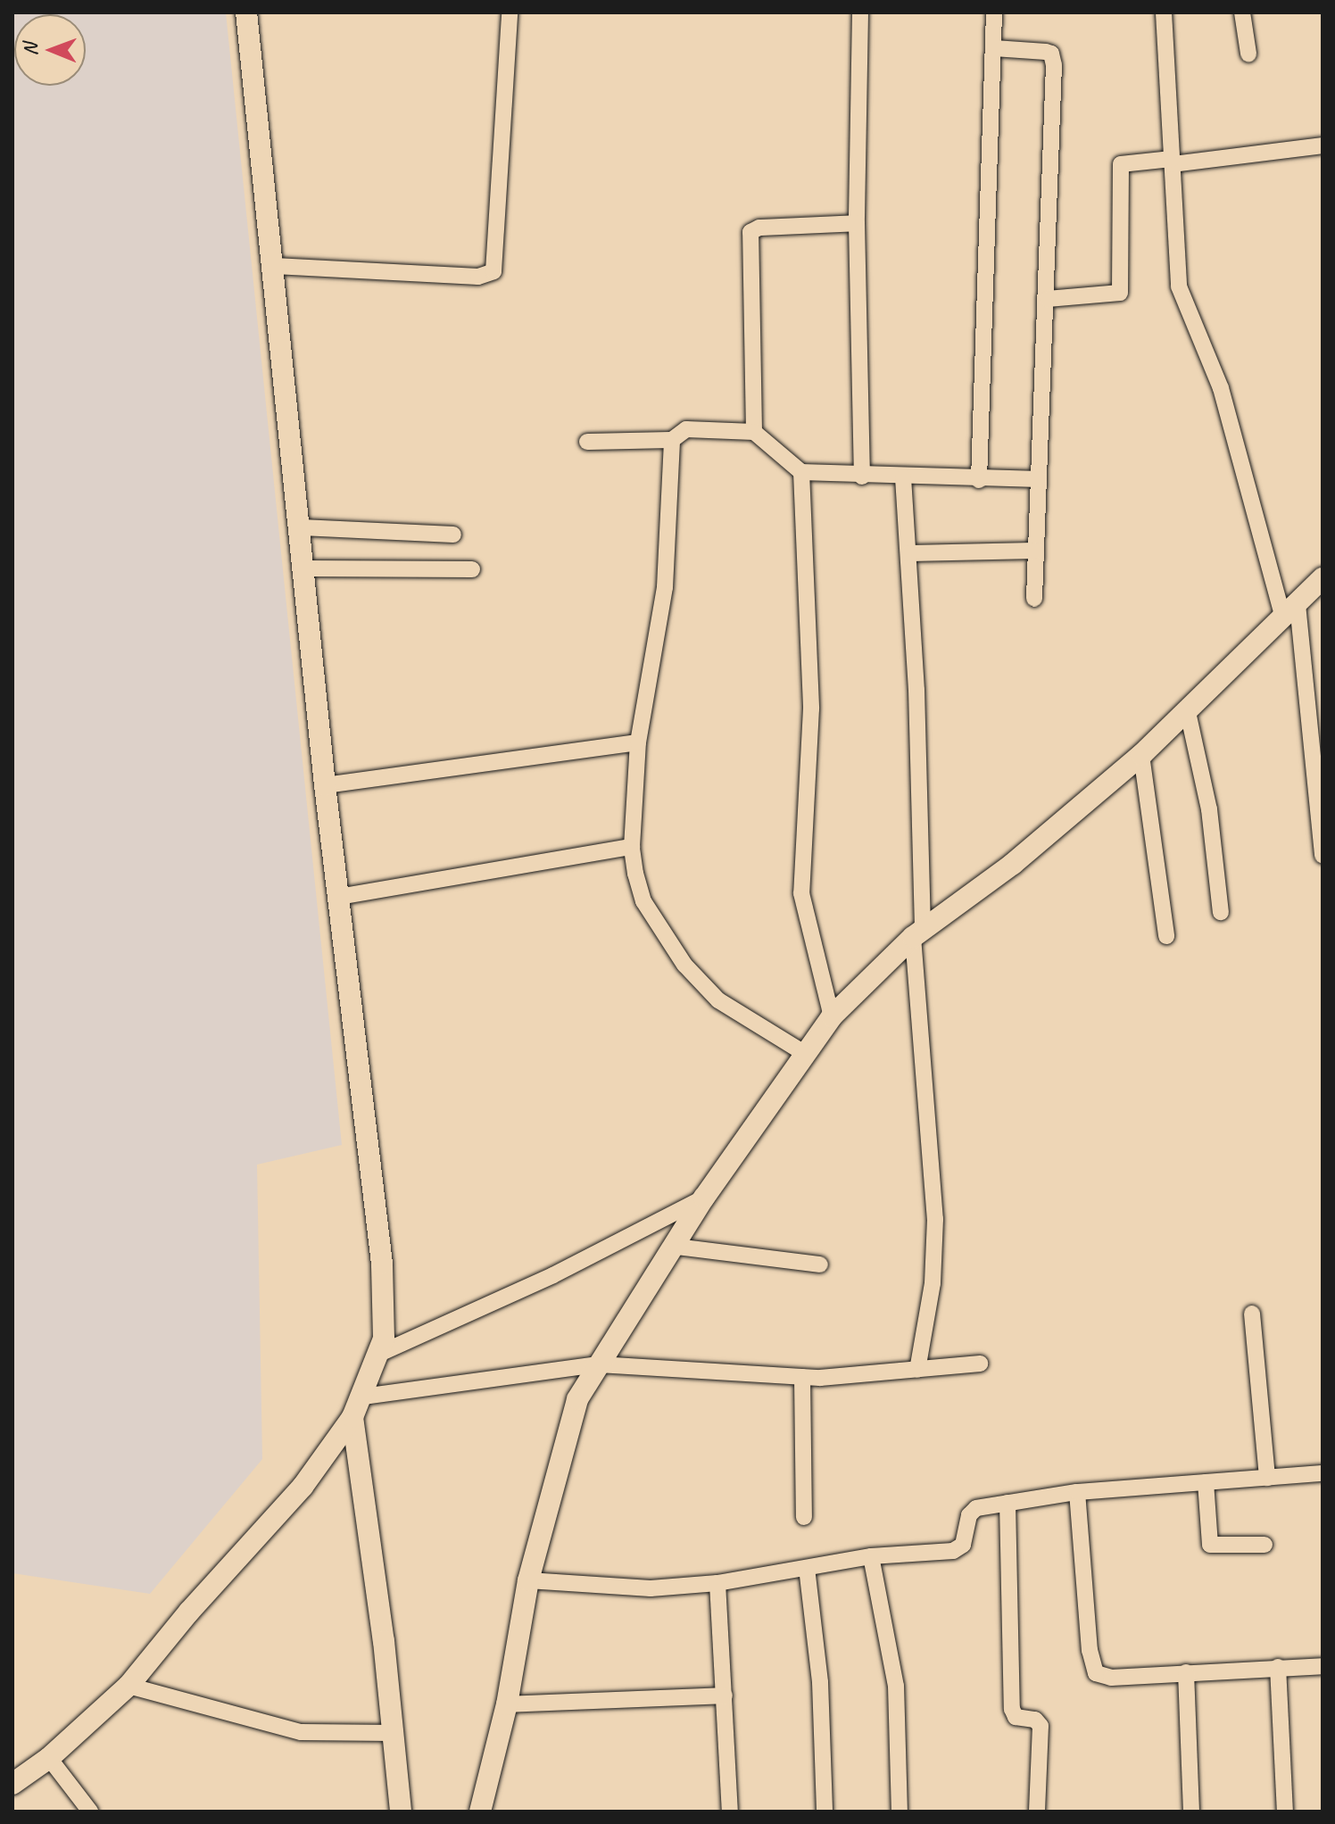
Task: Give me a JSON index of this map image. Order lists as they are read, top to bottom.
{
  "north": "left"
}
